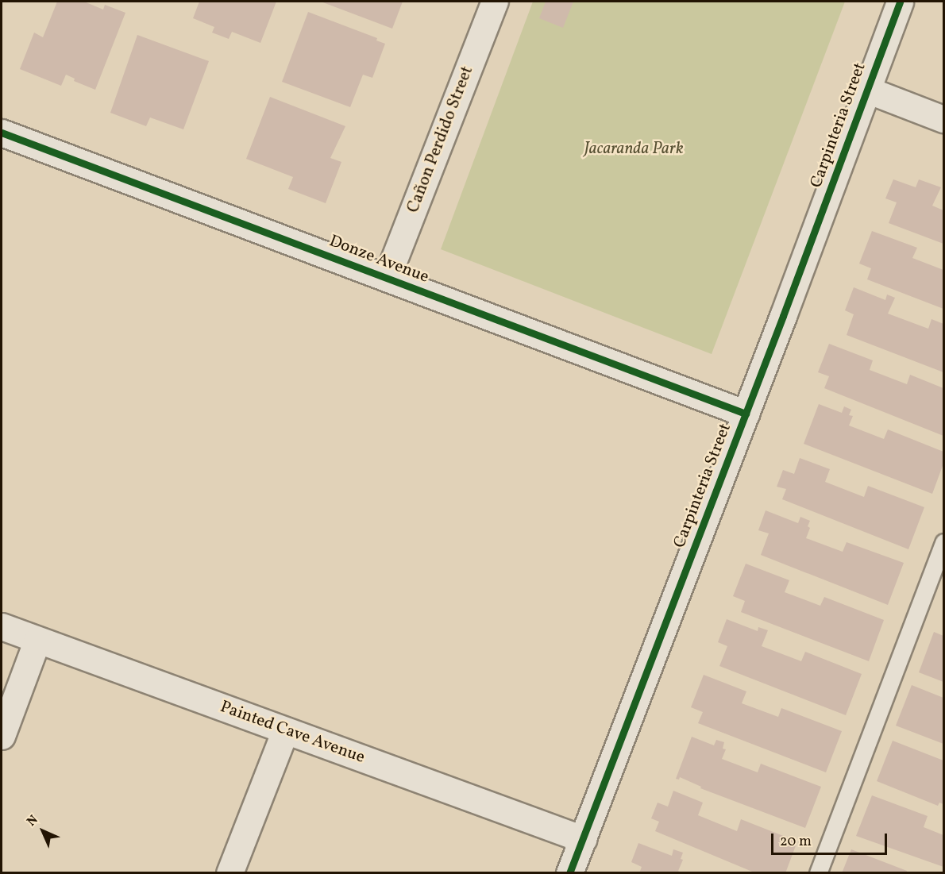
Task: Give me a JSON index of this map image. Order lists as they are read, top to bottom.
{
  "streets": {
    "street": [
      "Carpinteria Street",
      "Cañon Perdido Street",
      "Donze Avenue",
      "Painted Cave Avenue"
    ]
  },
  "crossings": [
    ["Carpinteria Street", "Donze Avenue"],
    ["Carpinteria Street", "Painted Cave Avenue"],
    ["Cañon Perdido Street", "Donze Avenue"]
  ],
  "parks": ["Jacaranda Park"],
  "scale_bar": "20 m",
  "north": "top left"
}
